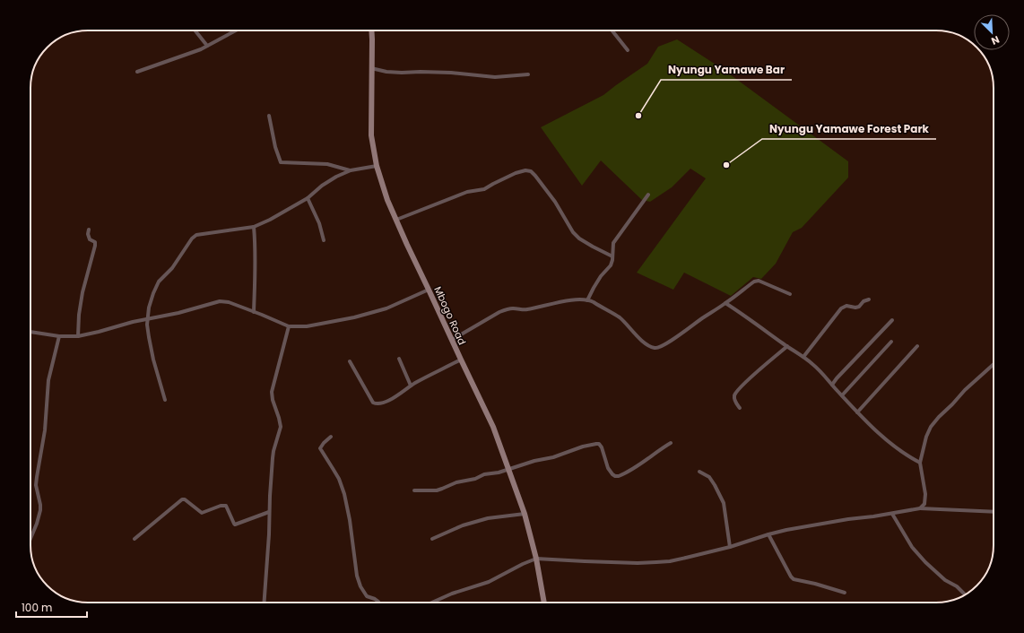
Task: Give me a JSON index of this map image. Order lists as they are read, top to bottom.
{
  "streets": {
    "main road": ["Mbogo Road"]
  },
  "places": ["Nyungu Yamawe Bar", "Nyungu Yamawe Forest Park"],
  "scale_bar": "100 m",
  "north": "bottom right"
}
